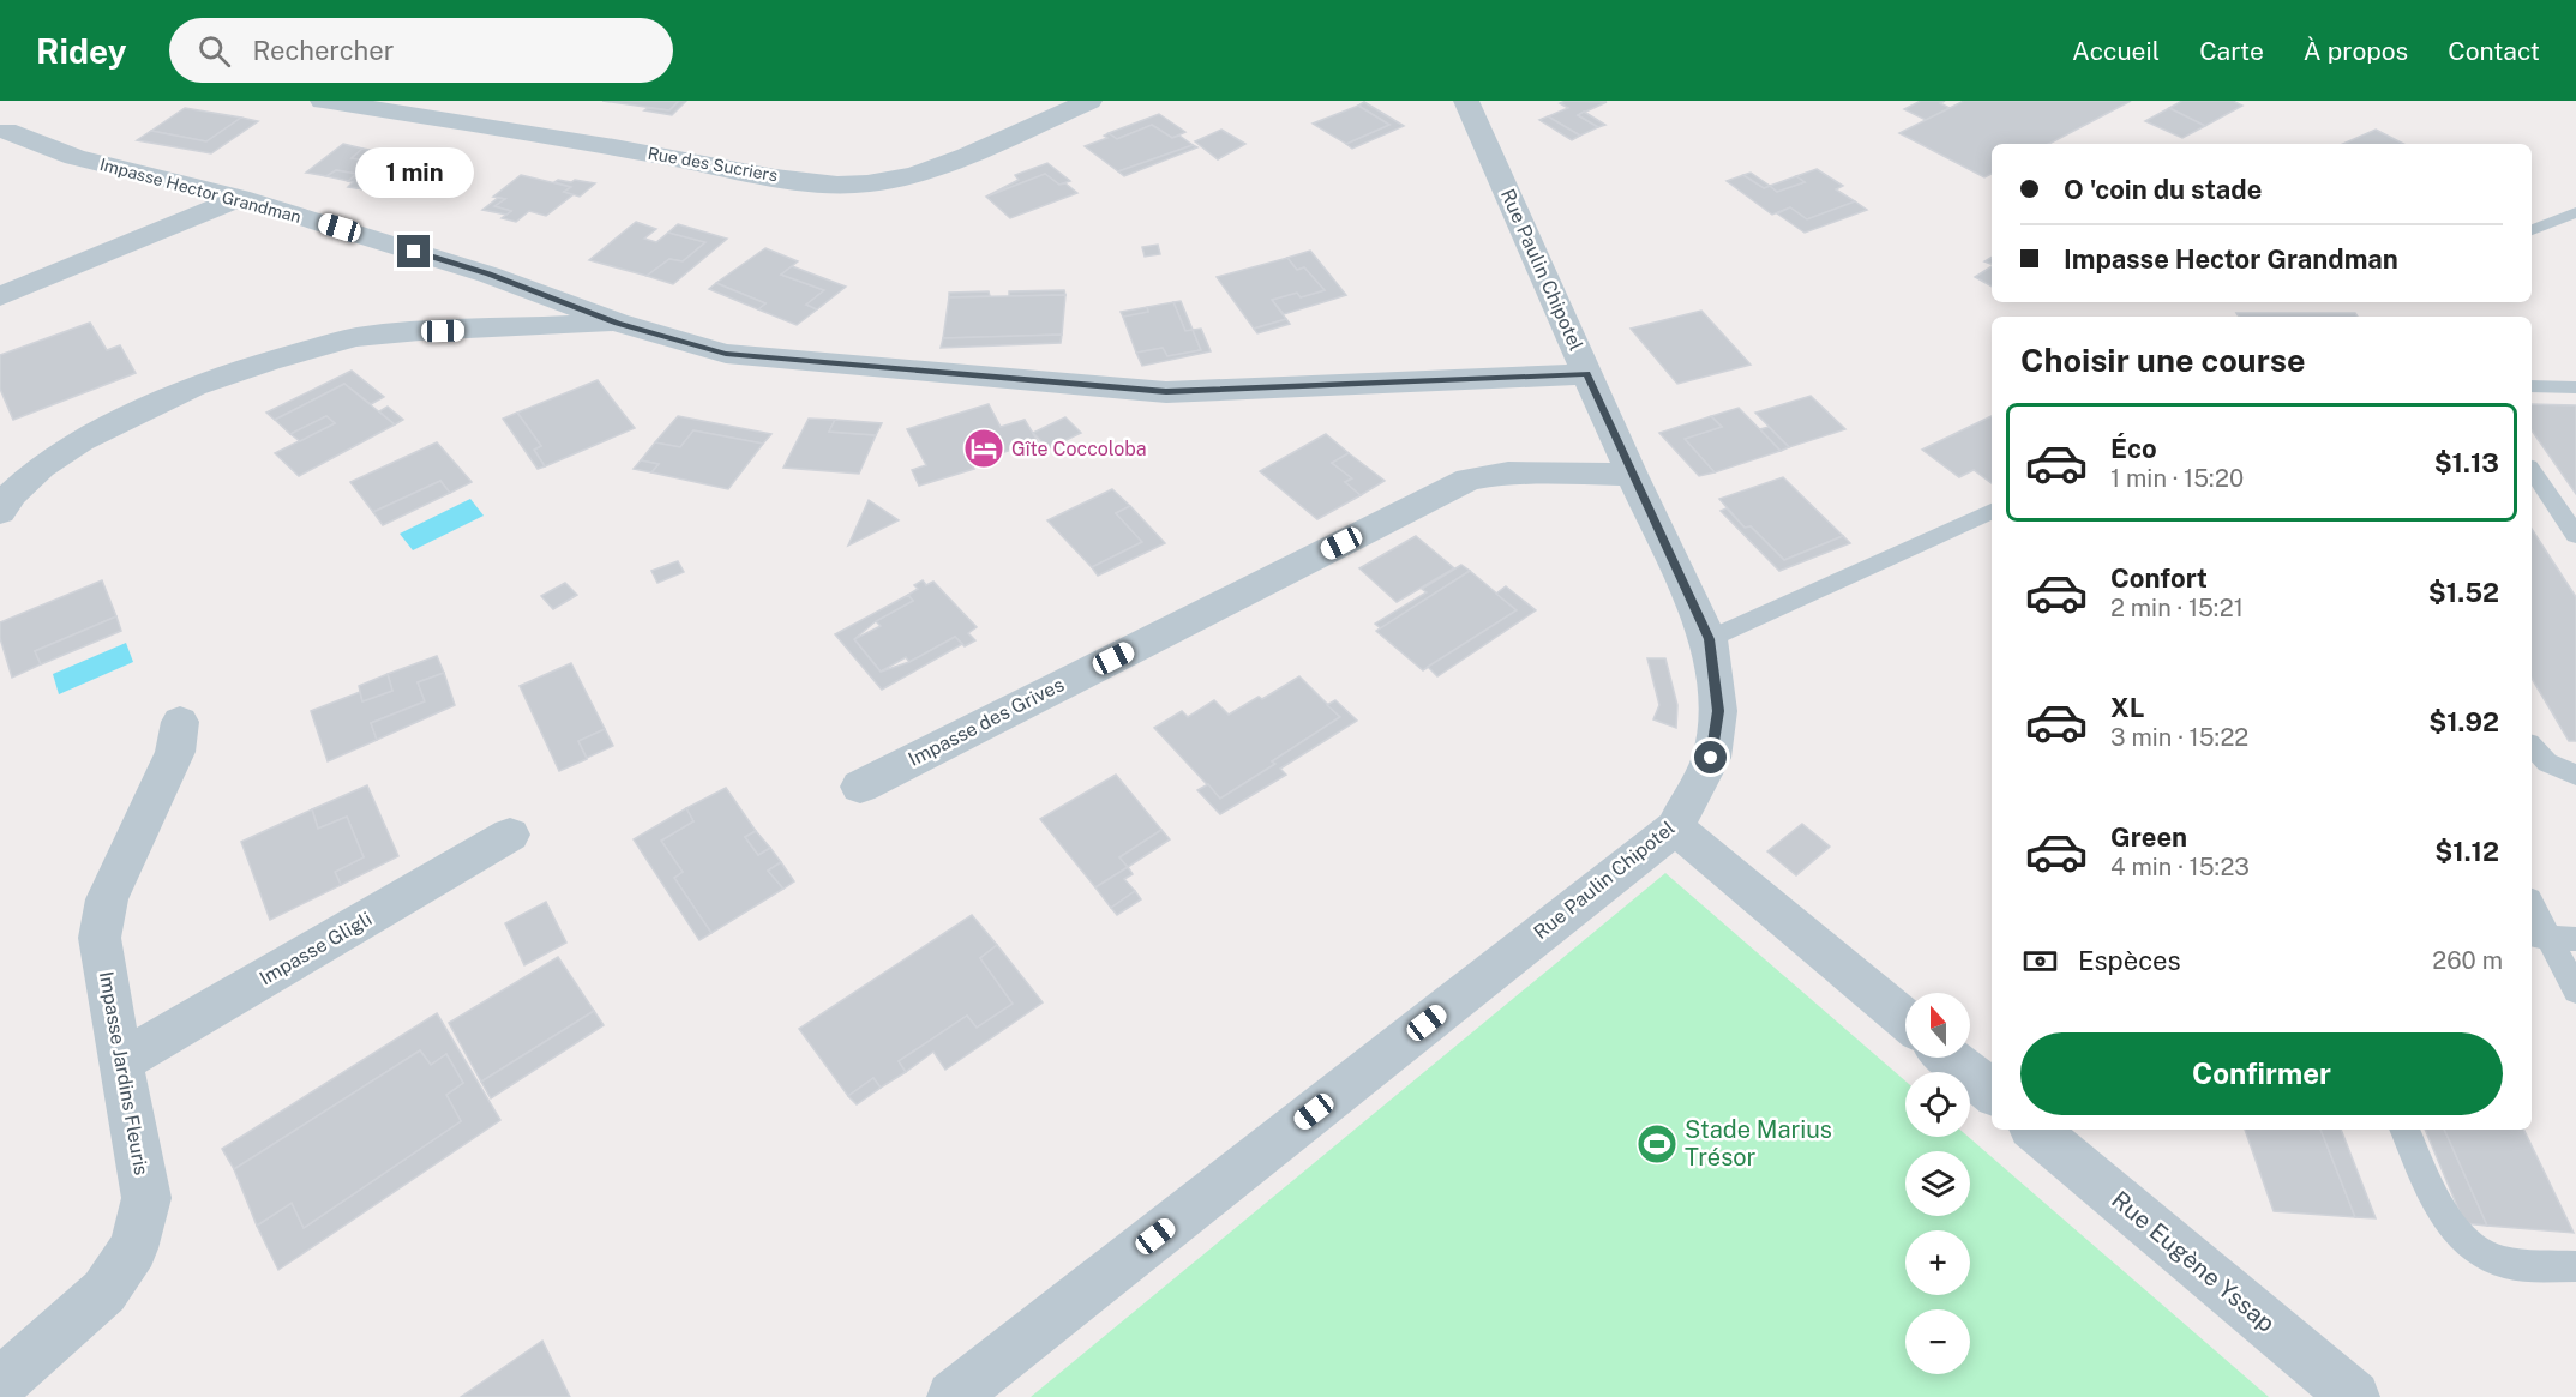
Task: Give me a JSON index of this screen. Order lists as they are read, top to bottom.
{
  "streets": {
    "street": [
      "Rue des Sucriers",
      "Impasse Hector Grandman",
      "Rue Paulin Chipotel",
      "Impasse des Grives",
      "Impasse Gligli",
      "Impasse Jardins Fleuris",
      "Rue Eugène Yssap"
    ]
  },
  "crossings": [
    ["Impasse Hector Grandman", "Rue Paulin Chipotel"],
    ["Rue Paulin Chipotel", "Impasse des Grives"],
    ["Impasse Gligli", "Impasse Jardins Fleuris"]
  ],
  "places": {
    "hotel": ["Gîte Coccoloba"],
    "sports": ["Stade Marius Trésor"]
  },
  "north": "top",
  "page": {
    "header": "Ridey",
    "search": "Rechercher",
    "nav": [
      "Accueil",
      "Carte",
      "À propos",
      "Contact"
    ],
    "banner": ["O 'coin du stade", "Impasse Hector Grandman"],
    "bubble": "1 min",
    "heading": "Choisir une course",
    "list": [
      {
        "name": "Éco",
        "note": "1 min · 15:20",
        "value": "$1.13"
      },
      {
        "name": "Confort",
        "note": "2 min · 15:21",
        "value": "$1.52"
      },
      {
        "name": "XL",
        "note": "3 min · 15:22",
        "value": "$1.92"
      },
      {
        "name": "Green",
        "note": "4 min · 15:23",
        "value": "$1.12"
      }
    ],
    "pay": ["Espèces", "260 m"],
    "map_buttons": ["+", "−"],
    "buttons": "Confirmer"
  }
}
